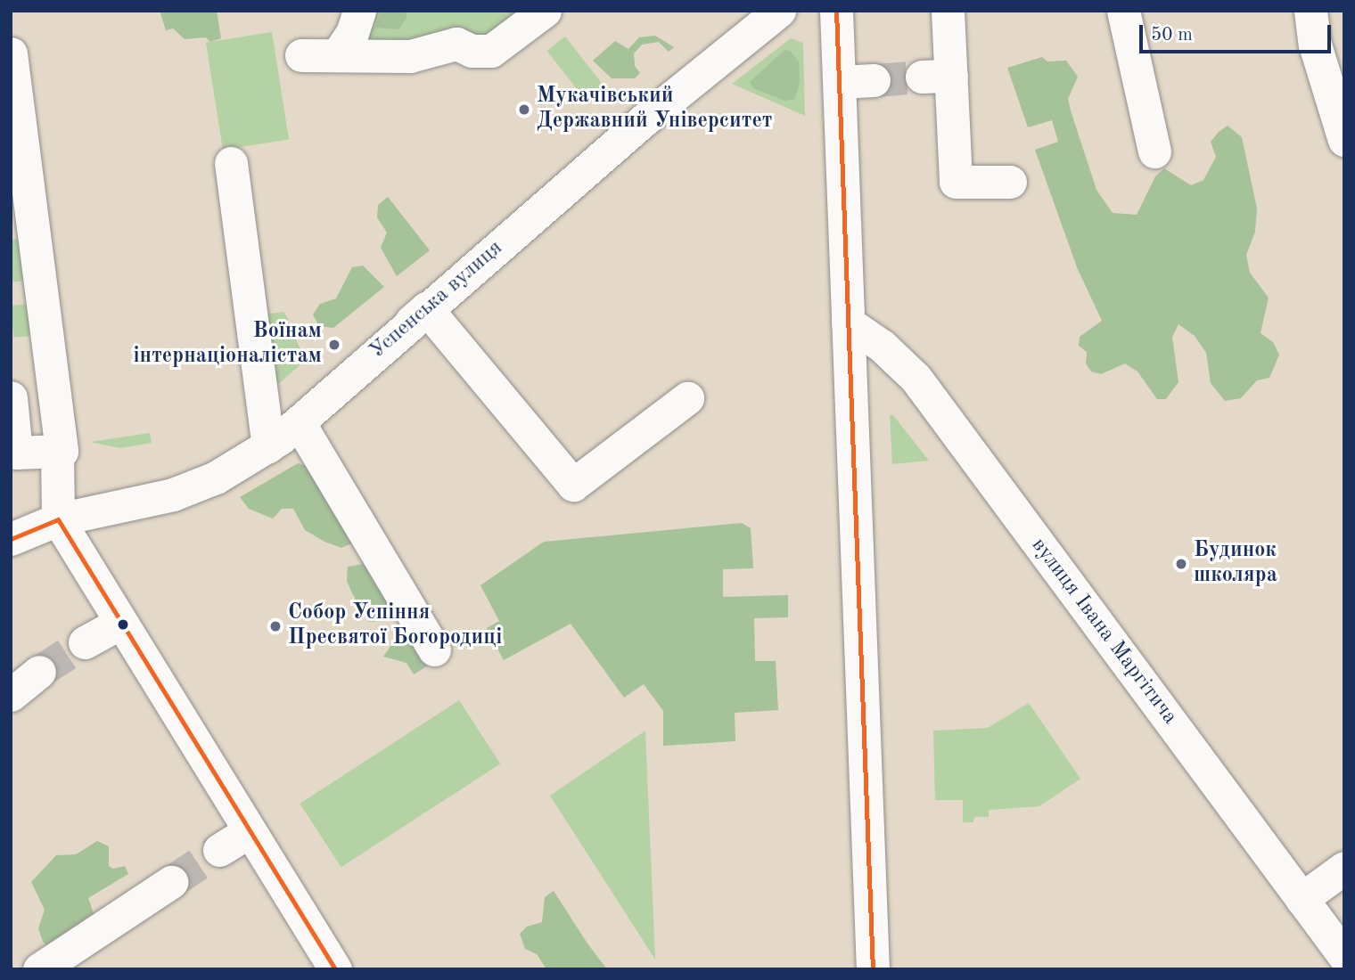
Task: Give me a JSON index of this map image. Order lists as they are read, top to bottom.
{
  "streets": {
    "street": ["Успенська вулиця", "вулиця Івана Маргітича"]
  },
  "places": [
    "Мукачівський Державний Університет",
    "Воїнам інтернаціоналістам",
    "Будинок школяра",
    "Собор Успіння Пресвятої Богородиці"
  ],
  "scale_bar": "50 m"
}
